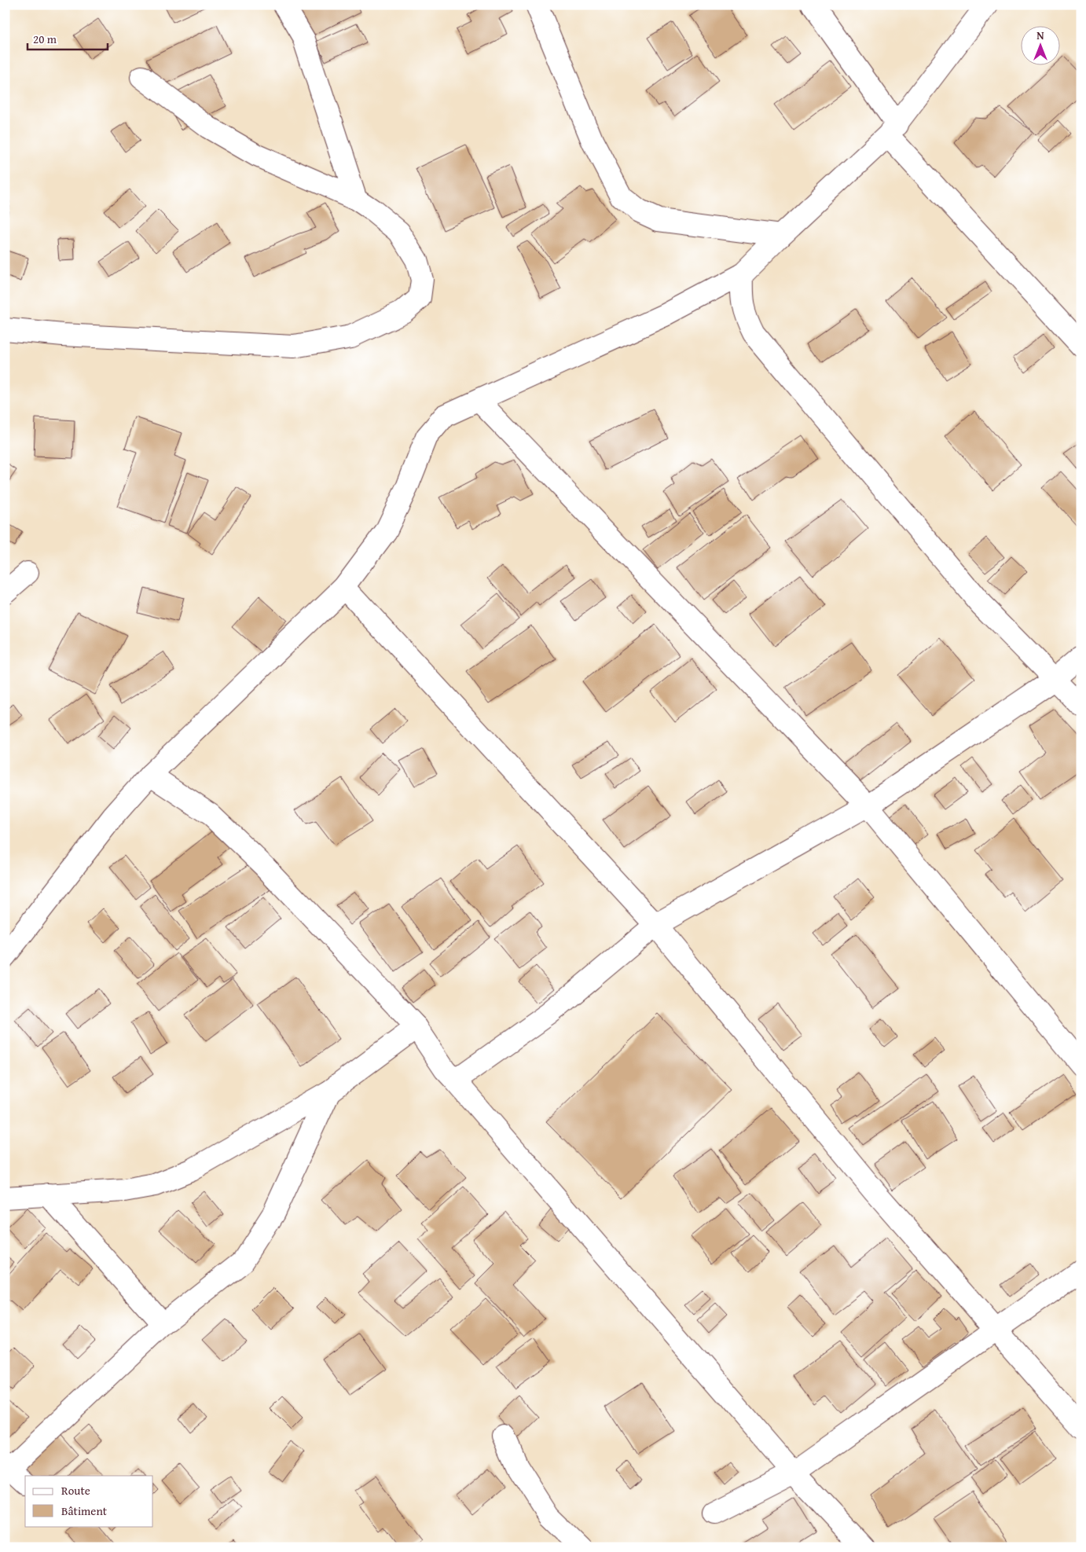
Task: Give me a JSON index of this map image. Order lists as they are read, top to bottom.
{
  "legend": ["Route", "Bâtiment"],
  "scale_bar": "20 m",
  "north": "top"
}
